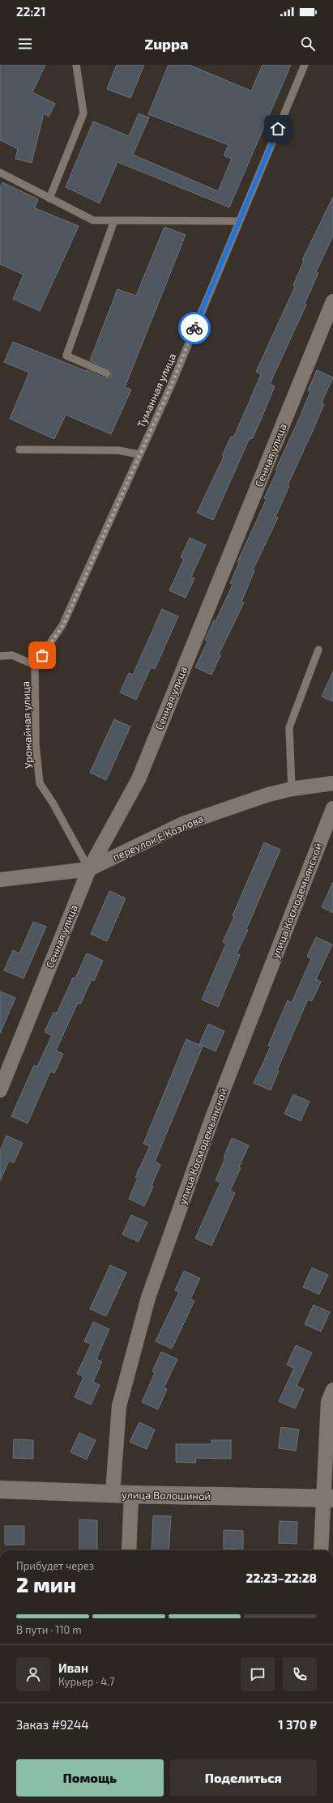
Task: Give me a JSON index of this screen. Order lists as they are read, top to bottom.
{
  "streets": {
    "street": [
      "Сенная улица",
      "переулок Е.Козлова",
      "улица Космодемьянской",
      "улица Волошиной"
    ],
    "lane": ["Туманная улица", "Урожайная улица"]
  },
  "crossings": [
    ["Туманная улица", "Урожайная улица"],
    ["Сенная улица", "Урожайная улица"],
    ["Сенная улица", "переулок Е.Козлова"],
    ["Урожайная улица", "переулок Е.Козлова"],
    ["улица Космодемьянской", "улица Волошиной"]
  ],
  "page": {
    "status": "22:21",
    "header": "Zuppa",
    "heading": ["2 мин", "Прибудет через", "22:23–22:28"],
    "panel": [
      "Иван",
      "Курьер · 4.7",
      "Заказ #9244",
      "1 370 ₽"
    ],
    "bar": "В пути · 110 m",
    "buttons": ["Помощь", "Поделиться"]
  }
}
